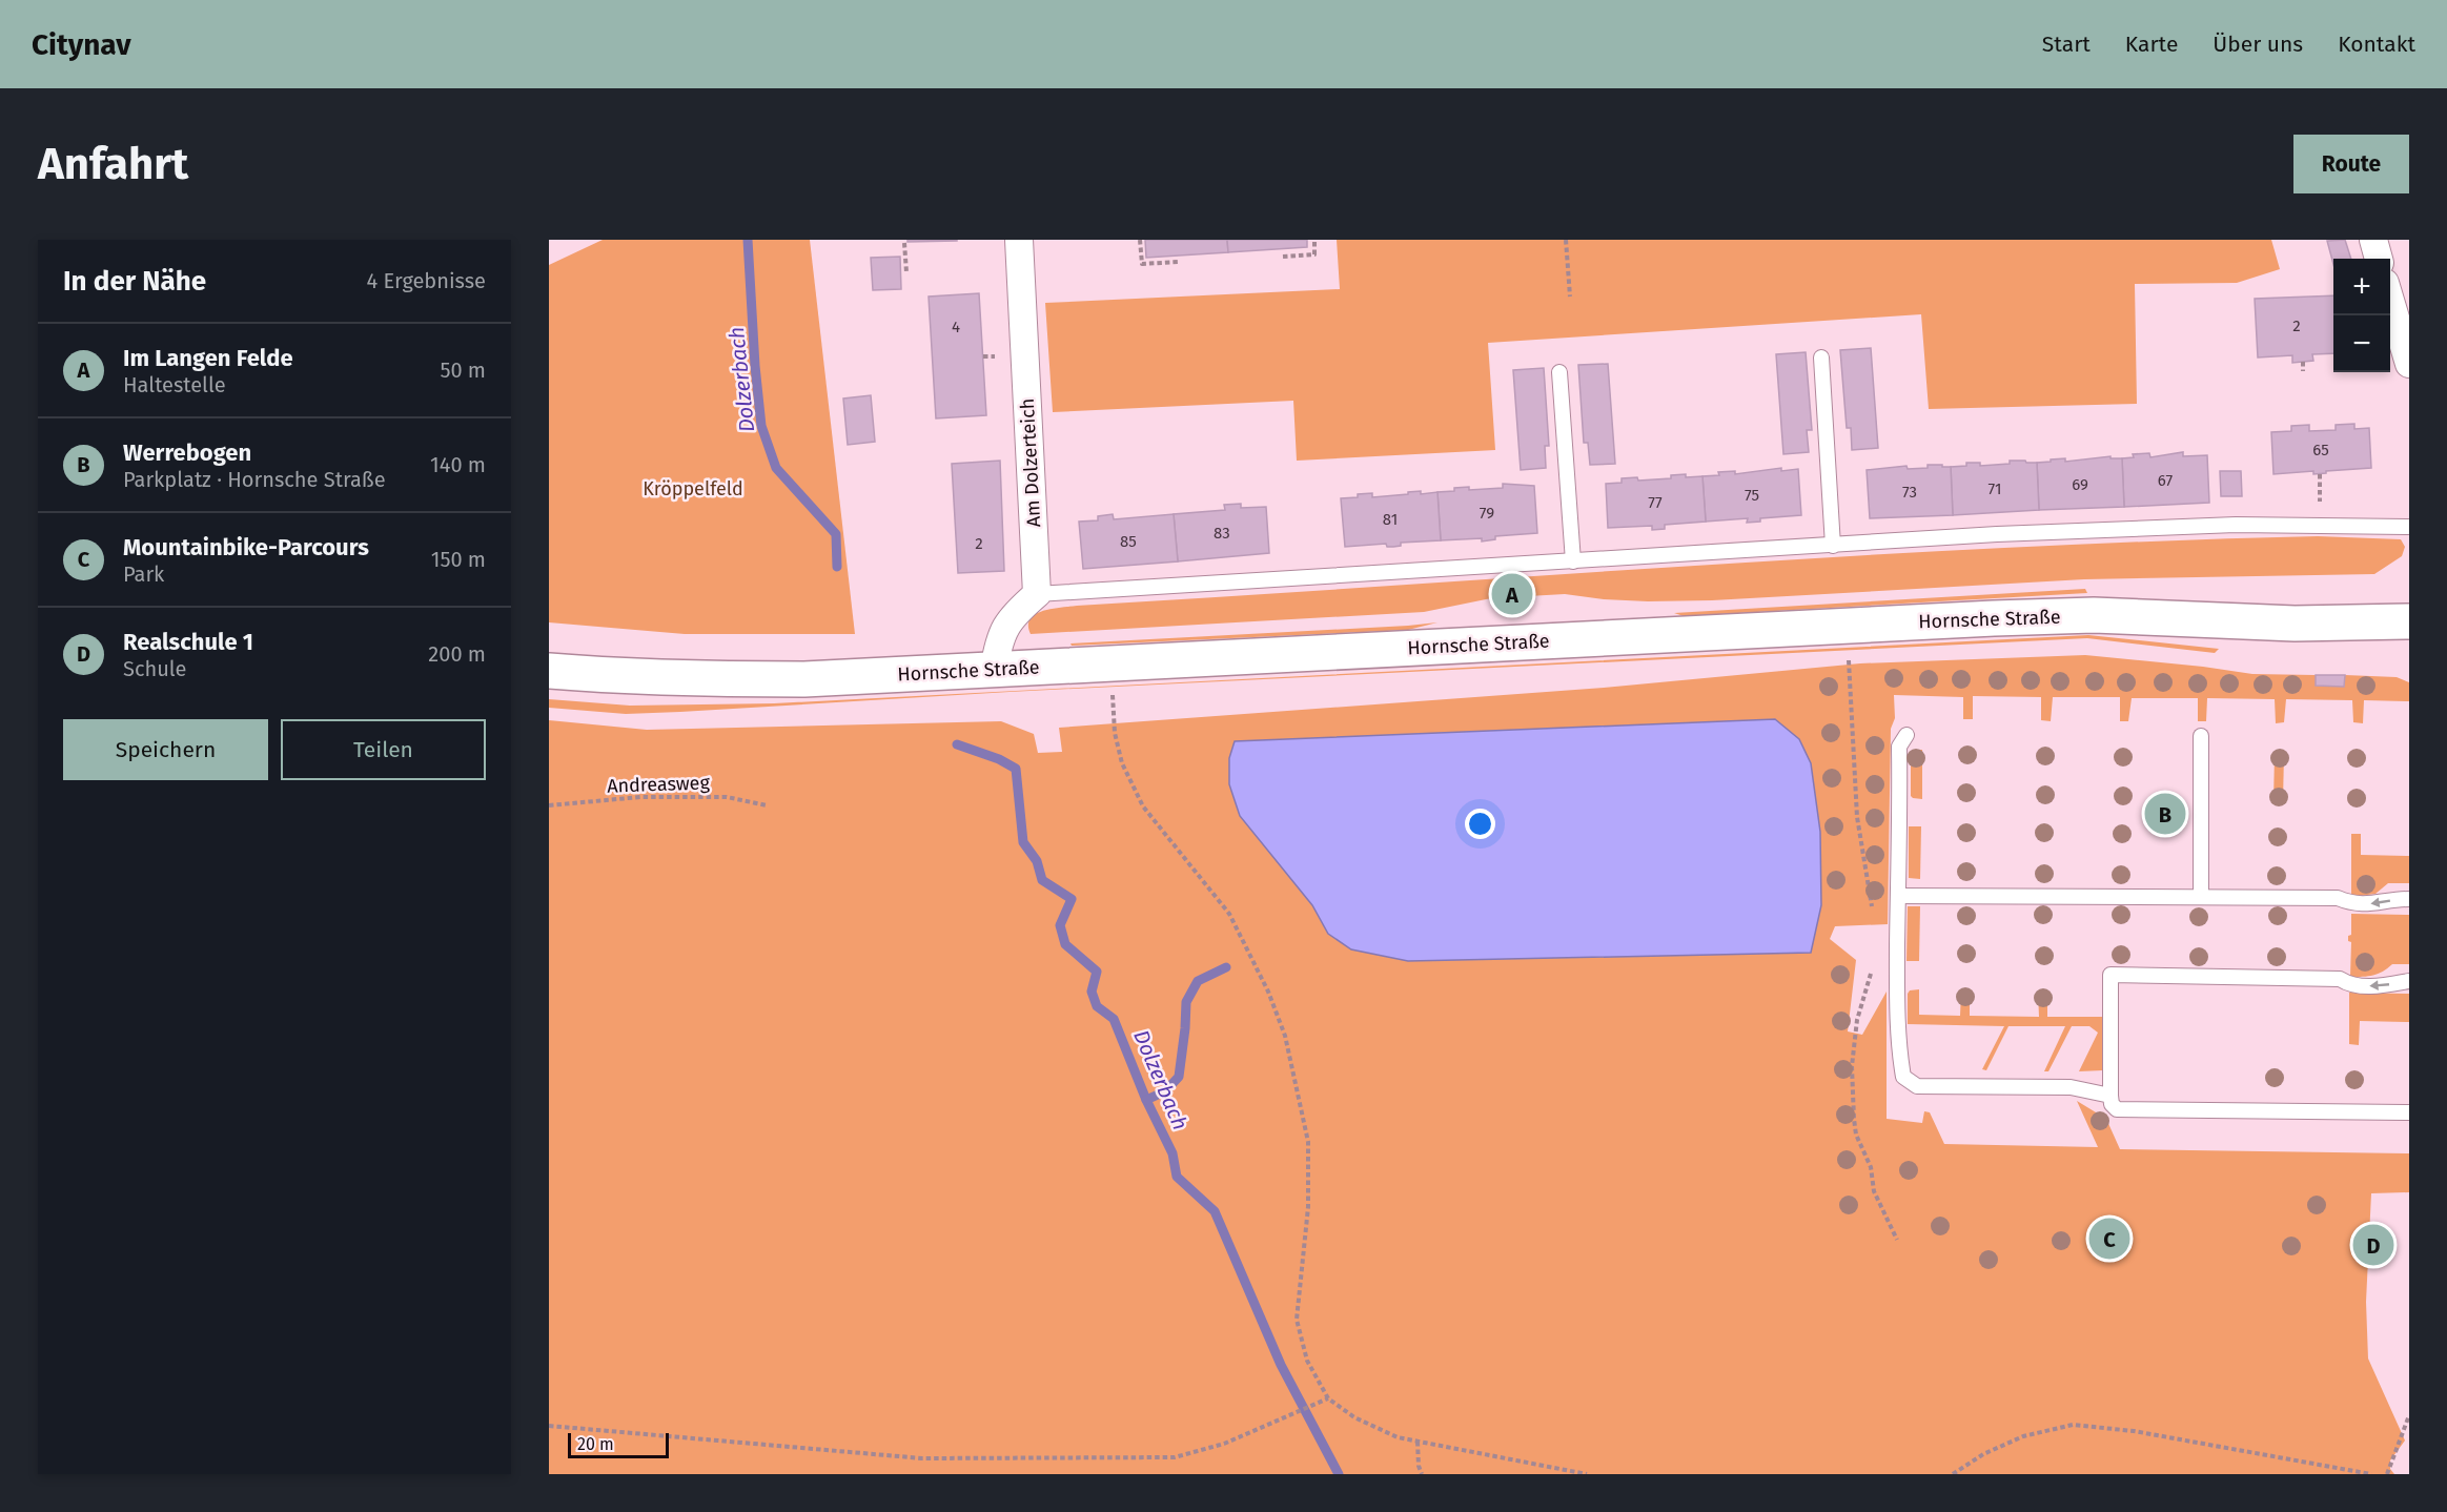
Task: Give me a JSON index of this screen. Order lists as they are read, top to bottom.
{
  "streets": {
    "main road": ["Hornsche Straße"],
    "street": ["Am Dolzerteich"],
    "path": ["Andreasweg"]
  },
  "water": ["Dolzerbach"],
  "parks": ["Kröppelfeld"],
  "house_numbers": [
    "2",
    "4",
    "65",
    "67",
    "69",
    "71",
    "73",
    "75",
    "77",
    "79",
    "81",
    "83",
    "85",
    "2"
  ],
  "scale_bar": "20 m",
  "page": {
    "header": "Citynav",
    "nav": [
      "Start",
      "Karte",
      "Über uns",
      "Kontakt"
    ],
    "buttons": [
      "Route",
      ["Speichern", "Teilen"]
    ],
    "title": "Anfahrt",
    "heading": ["In der Nähe", "4 Ergebnisse"],
    "map_buttons": ["+", "−"],
    "list": [
      {
        "mark": "A",
        "name": "Im Langen Felde",
        "note": "Haltestelle",
        "value": "50 m"
      },
      {
        "mark": "B",
        "name": "Werrebogen",
        "note": "Parkplatz · Hornsche Straße",
        "value": "140 m"
      },
      {
        "mark": "C",
        "name": "Mountainbike-Parcours",
        "note": "Park",
        "value": "150 m"
      },
      {
        "mark": "D",
        "name": "Realschule 1",
        "note": "Schule",
        "value": "200 m"
      }
    ],
    "pins": [
      "A",
      "B",
      "C",
      "D"
    ],
    "scale": "20 m"
  }
}
